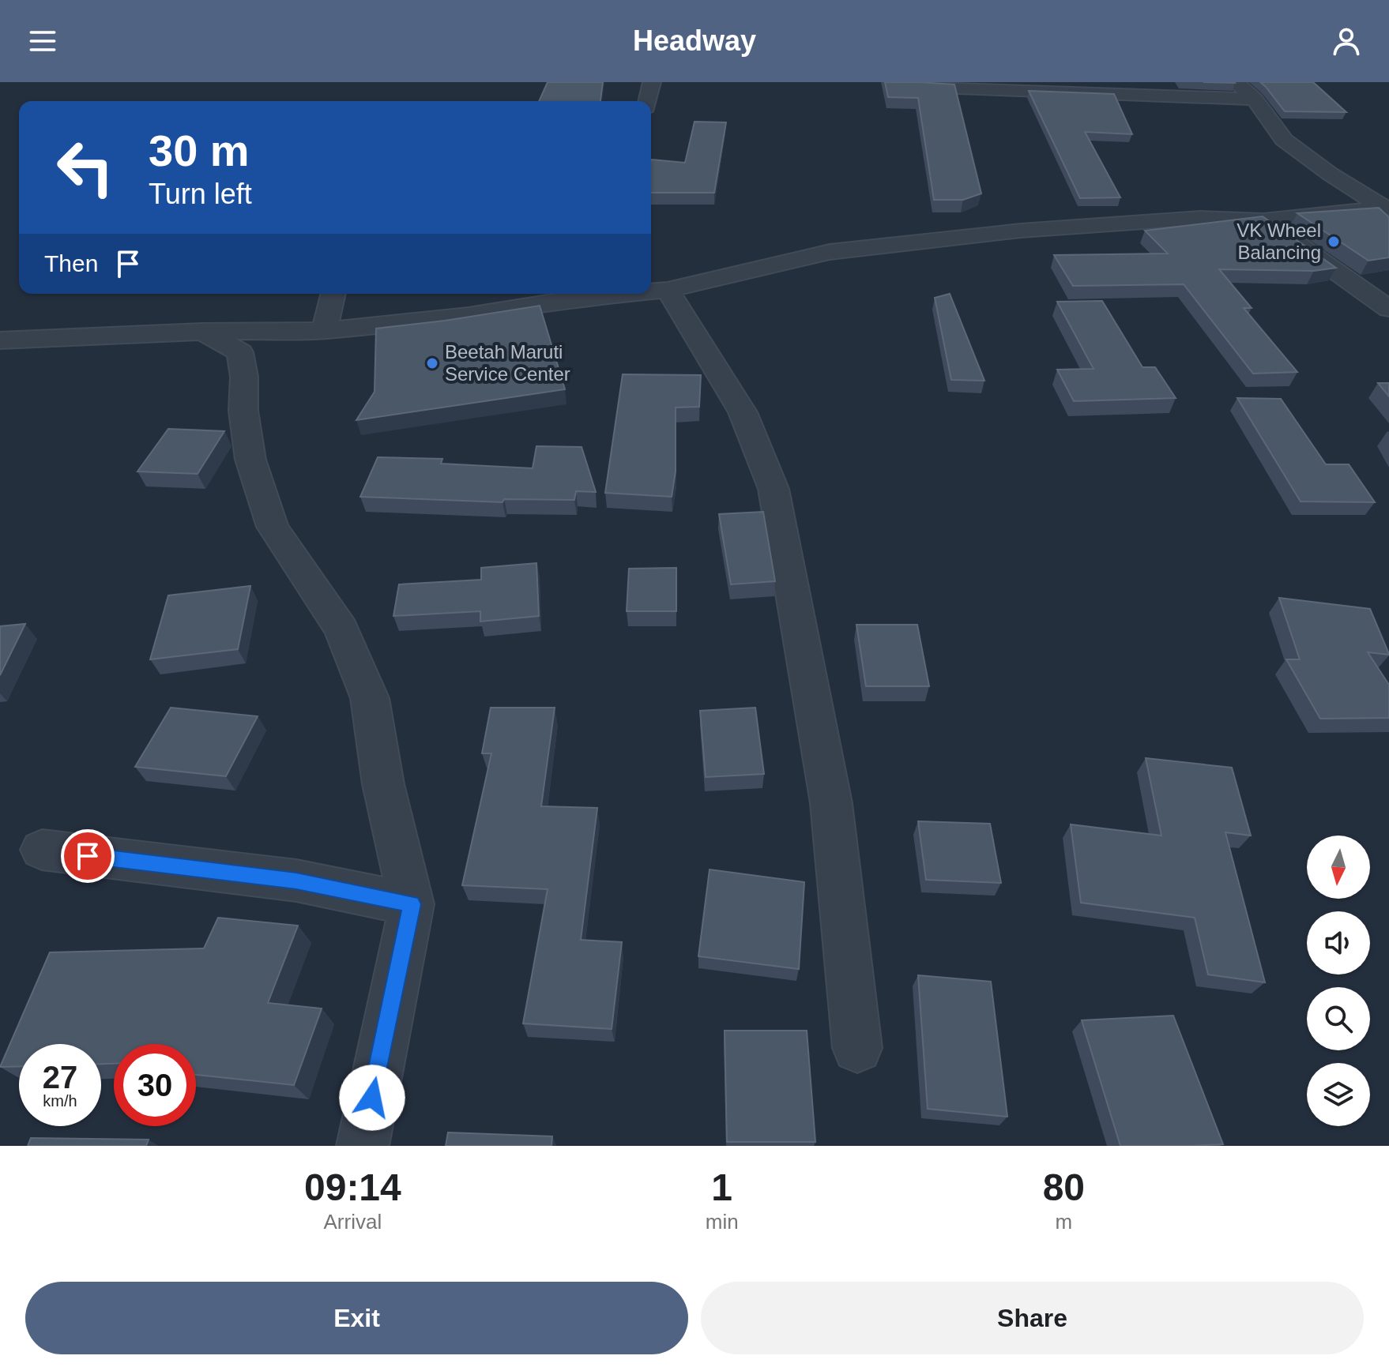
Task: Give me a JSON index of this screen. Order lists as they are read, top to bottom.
{
  "places": ["VK Wheel Balancing", "Beetah Maruti Service Center"],
  "north": "bottom",
  "page": {
    "header": "Headway",
    "turn": ["30 m", "Turn left"],
    "then": "Then",
    "speed": "27 km/h",
    "limit": "30",
    "eta": [
      "09:14",
      "Arrival",
      "1",
      "min",
      "80",
      "m"
    ],
    "buttons": ["Exit", "Share"]
  }
}
